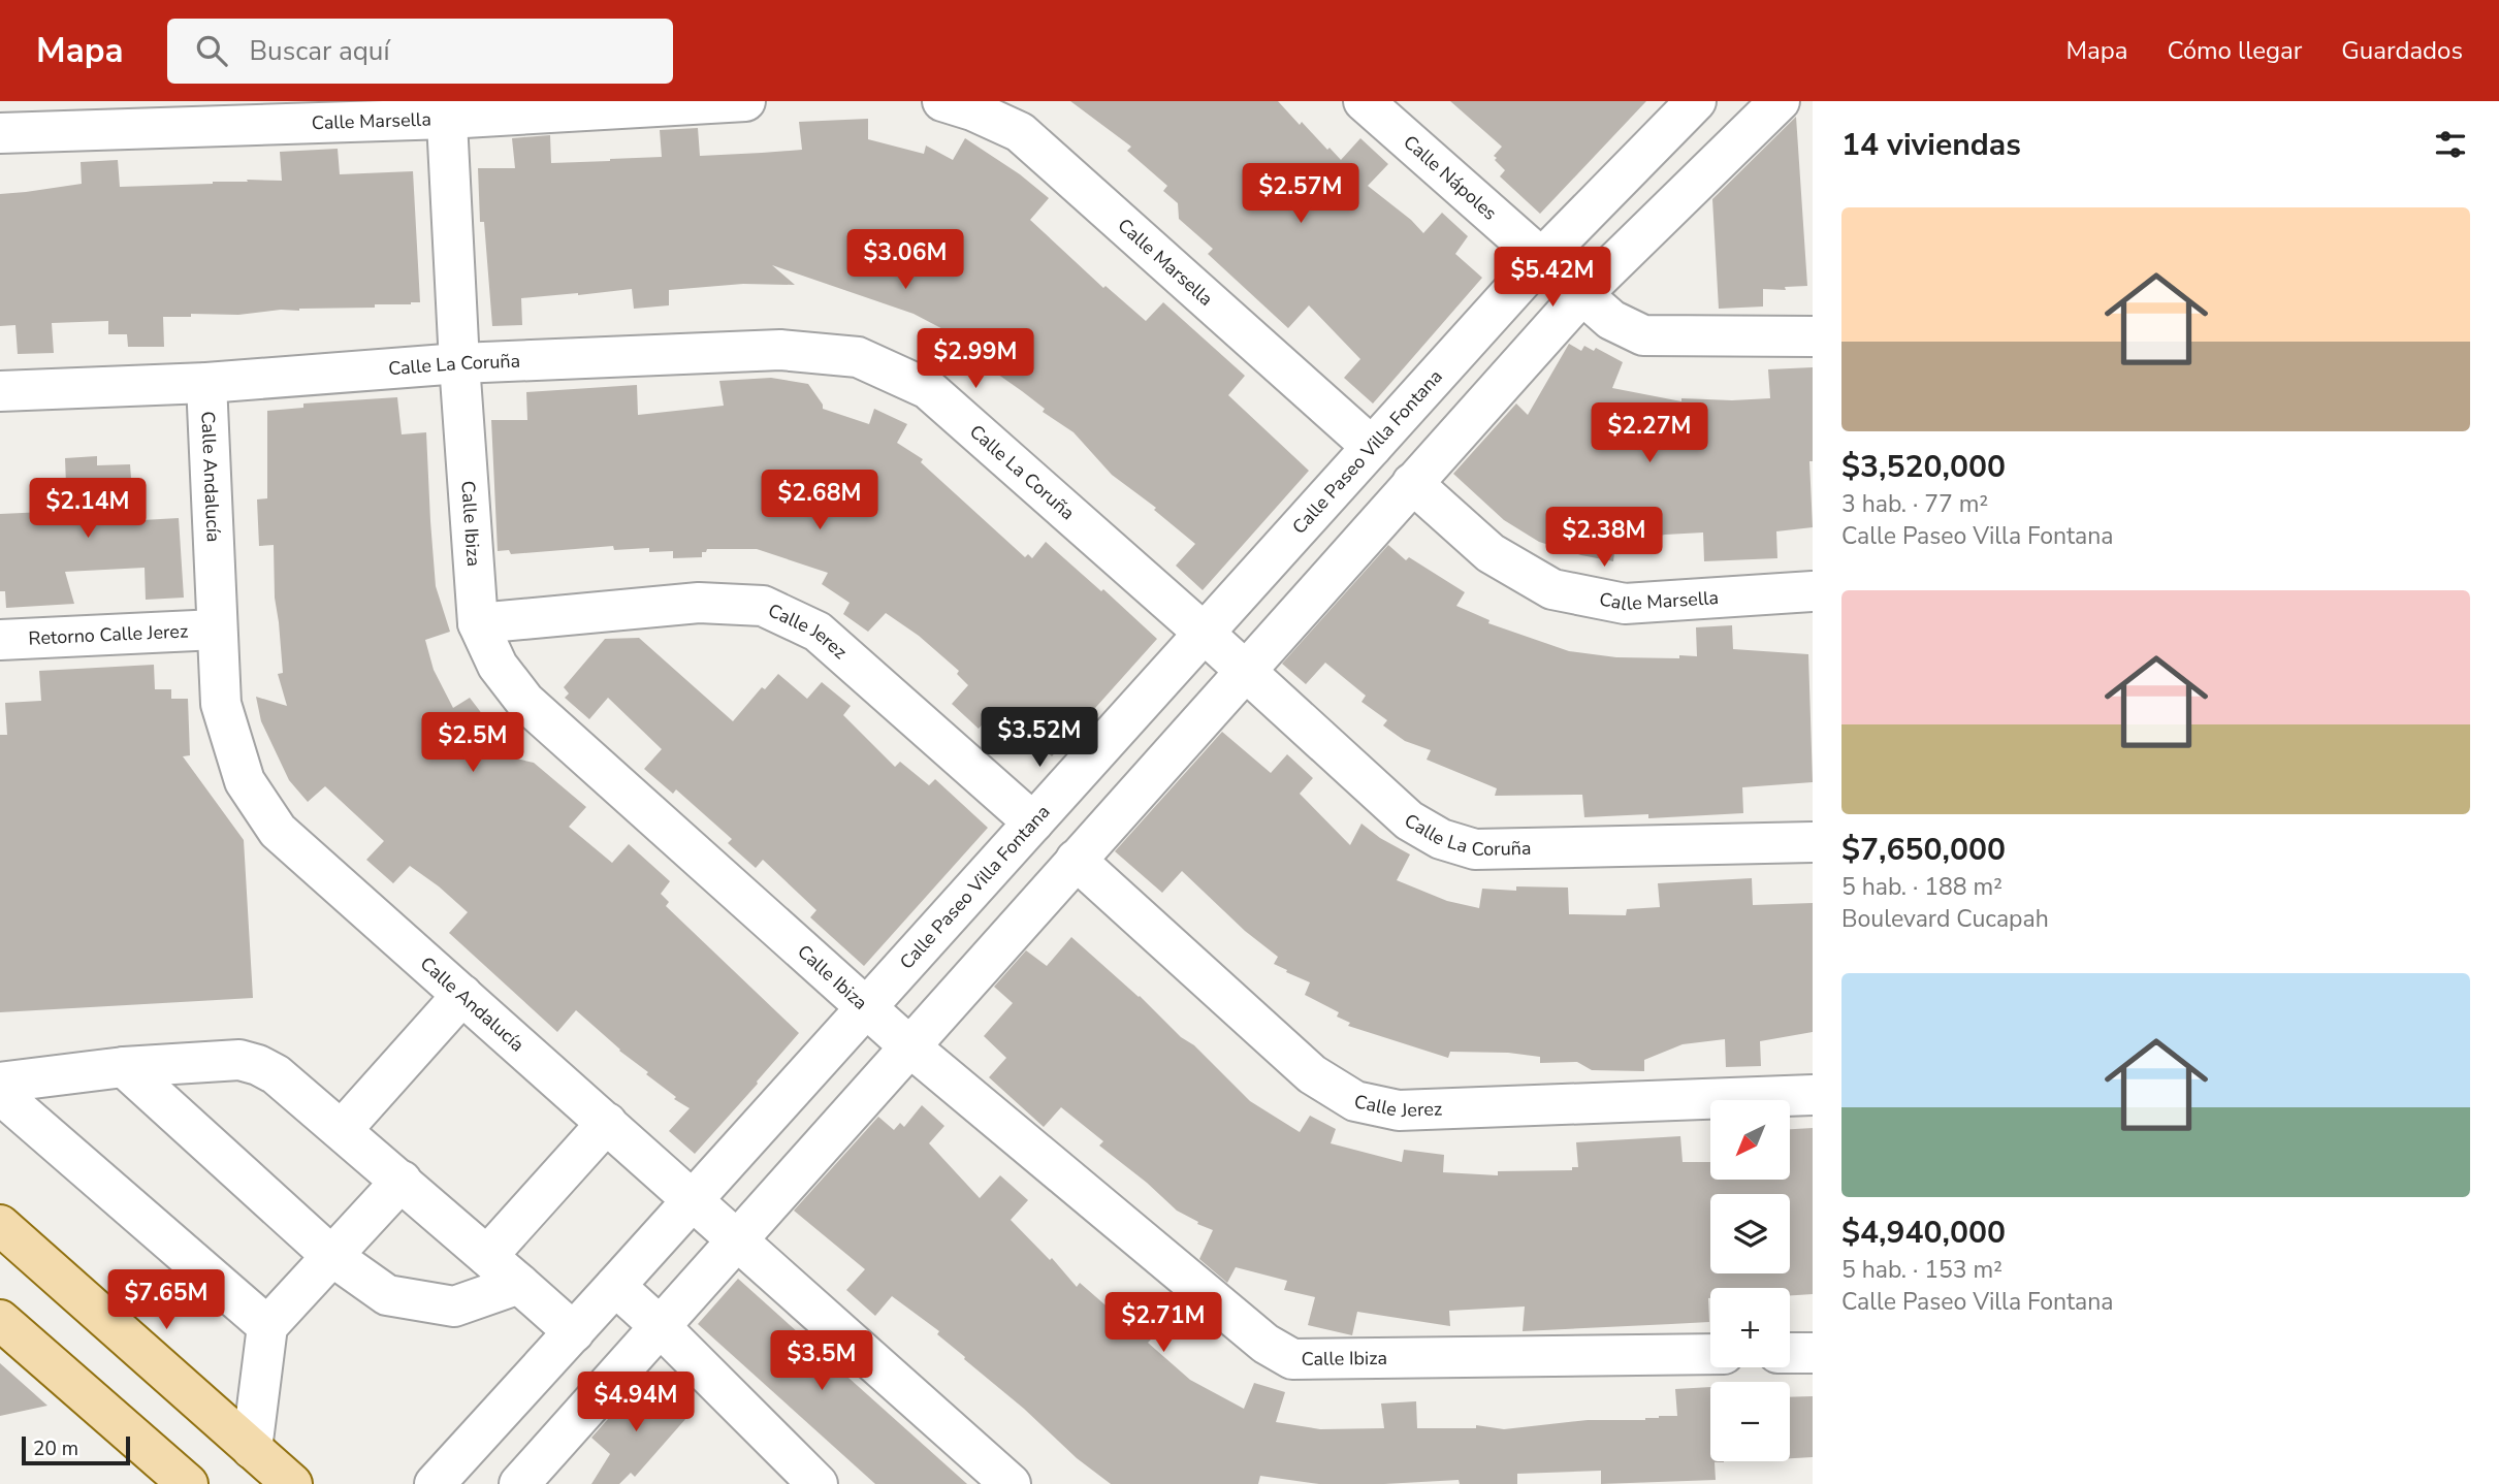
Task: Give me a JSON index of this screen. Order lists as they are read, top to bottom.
{
  "streets": {
    "street": [
      "Calle Marsella",
      "Calle Nápoles",
      "Calle La Coruña",
      "Calle Paseo Villa Fontana",
      "Calle Andalucía",
      "Calle Ibiza",
      "Calle Jerez",
      "Retorno Calle Jerez"
    ]
  },
  "crossings": [
    ["Calle Marsella", "Calle Paseo Villa Fontana"],
    ["Calle Marsella", "Calle Ibiza"],
    ["Calle Nápoles", "Calle Paseo Villa Fontana"],
    ["Calle La Coruña", "Calle Paseo Villa Fontana"],
    ["Calle La Coruña", "Calle Andalucía"],
    ["Calle La Coruña", "Calle Ibiza"],
    ["Calle Paseo Villa Fontana", "Calle Andalucía"],
    ["Calle Paseo Villa Fontana", "Calle Ibiza"],
    ["Calle Paseo Villa Fontana", "Calle Jerez"],
    ["Calle Andalucía", "Retorno Calle Jerez"],
    ["Calle Ibiza", "Calle Jerez"]
  ],
  "scale_bar": "20 m",
  "north": "bottom left",
  "page": {
    "header": "Mapa",
    "search": "Buscar aquí",
    "nav": ["Mapa", "Cómo llegar", "Guardados"],
    "heading": "14 viviendas",
    "price": [
      "$2.57M",
      "$3.06M",
      "$5.42M",
      "$2.99M",
      "$2.27M",
      "$2.68M",
      "$2.14M",
      "$2.38M",
      "$3.52M",
      "$2.5M",
      "$7.65M",
      "$2.71M",
      "$3.5M",
      "$4.94M"
    ],
    "list": [
      {
        "name": "$3,520,000",
        "note": "3 hab. · 77 m² · Calle Paseo Villa Fontana"
      },
      {
        "name": "$7,650,000",
        "note": "5 hab. · 188 m² · Boulevard Cucapah"
      },
      {
        "name": "$4,940,000",
        "note": "5 hab. · 153 m² · Calle Paseo Villa Fontana"
      }
    ],
    "map_buttons": ["+", "−"],
    "scale": "20 m"
  }
}
